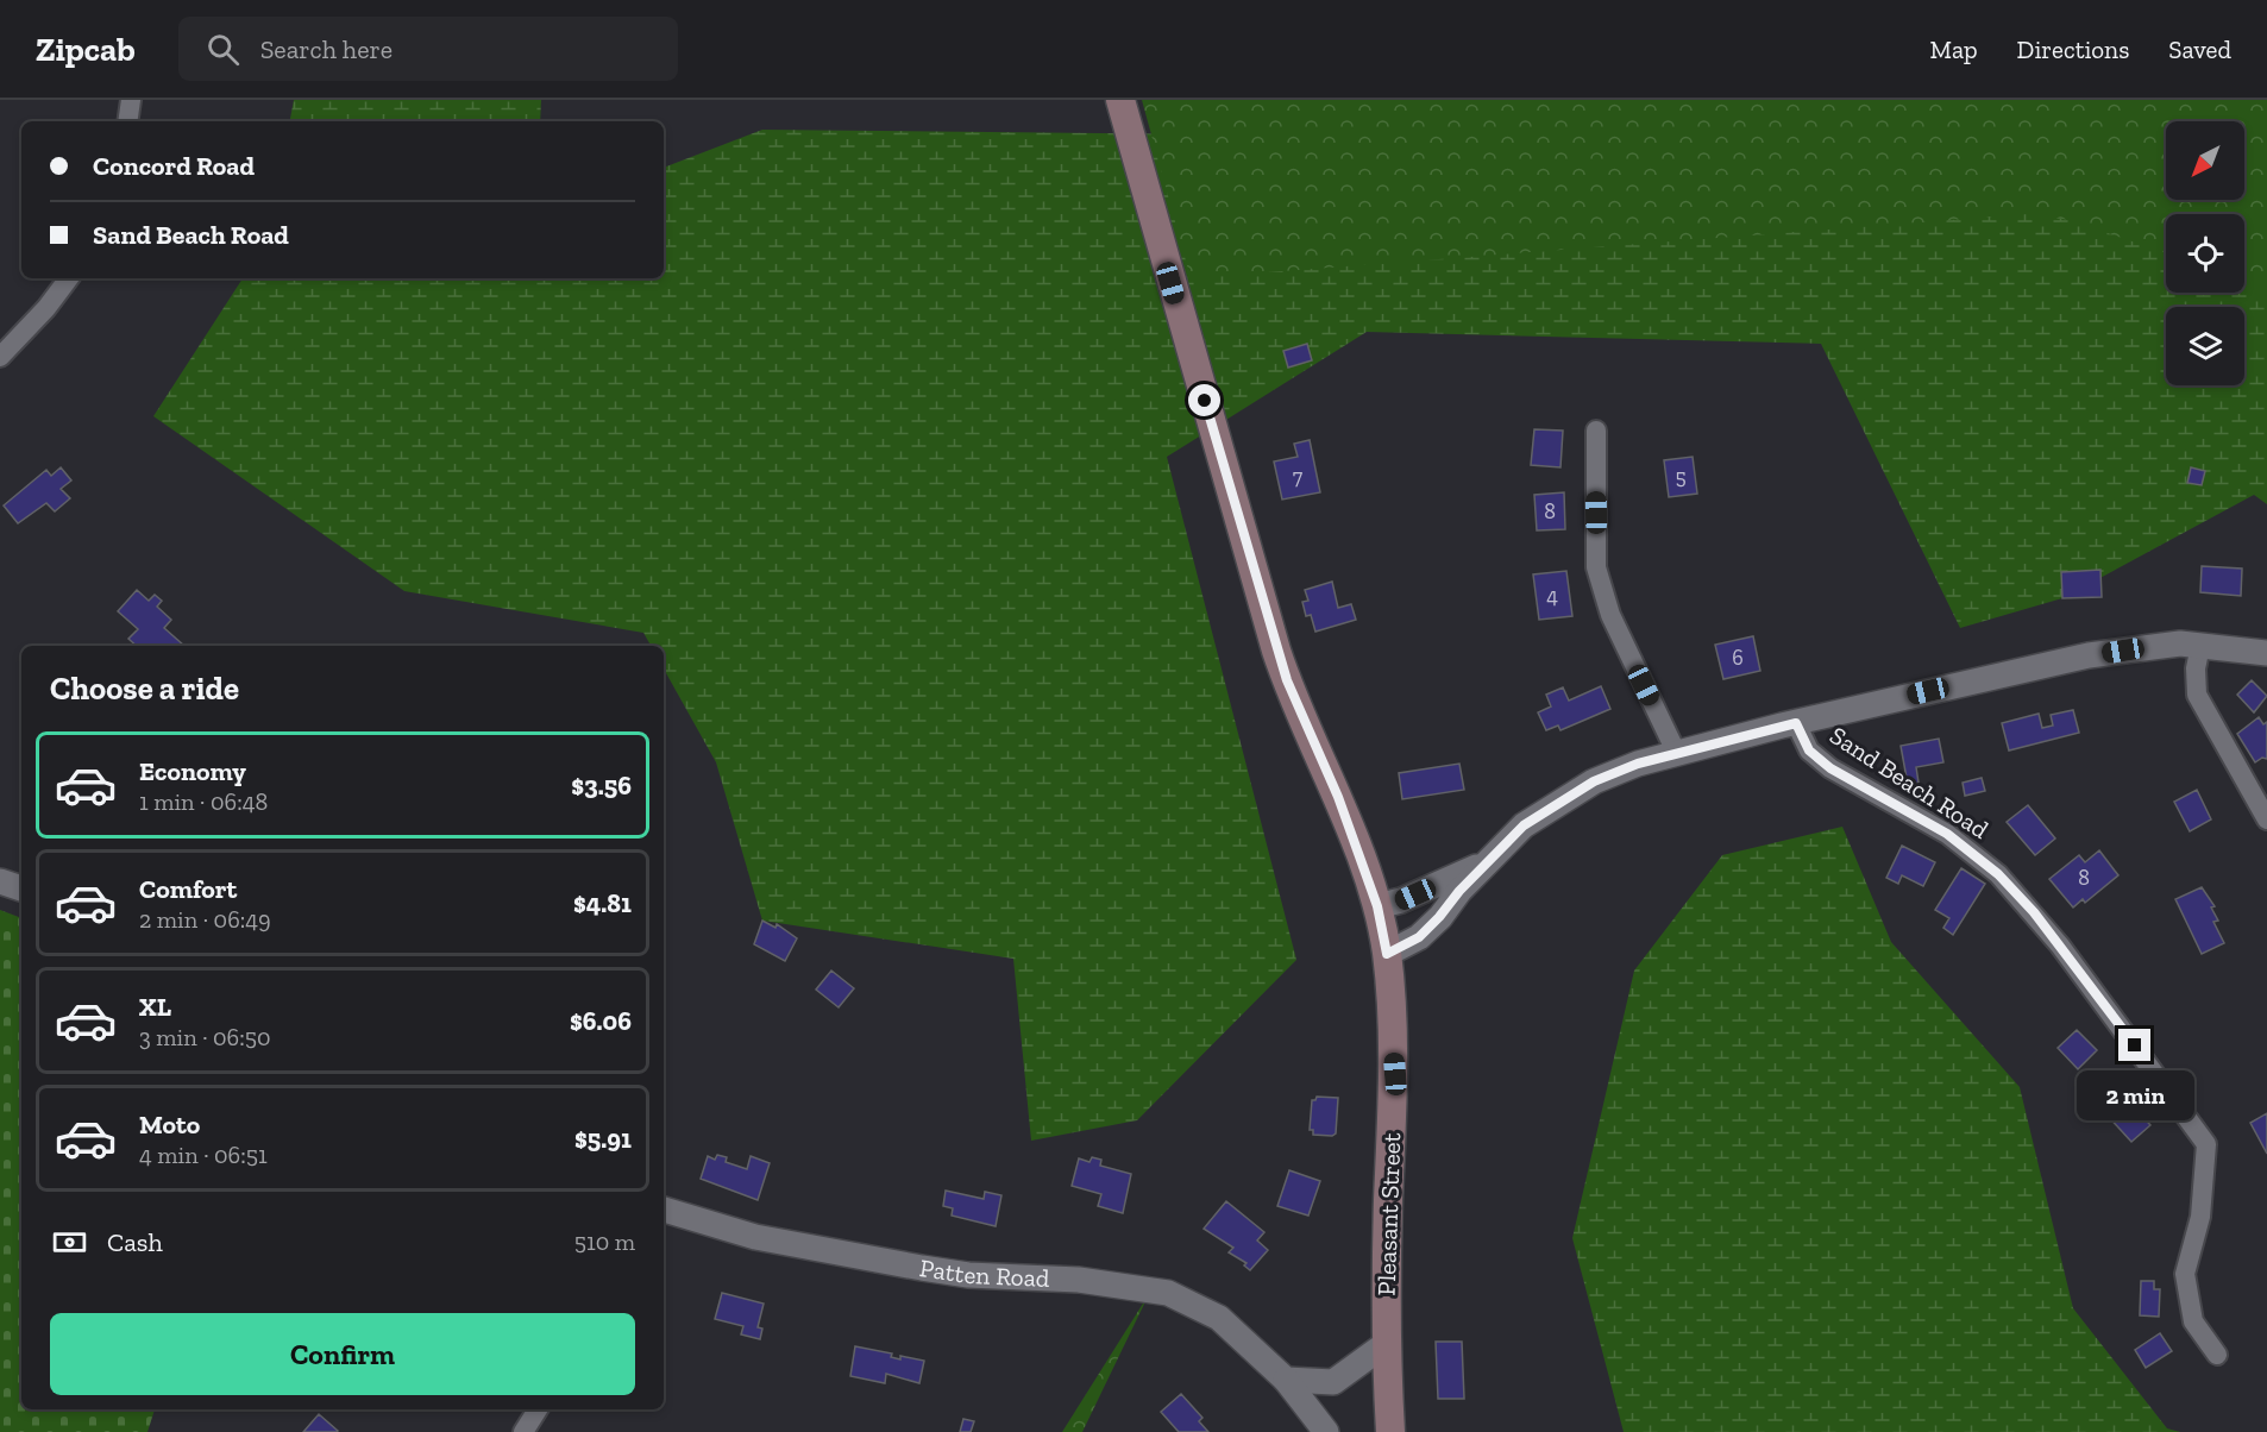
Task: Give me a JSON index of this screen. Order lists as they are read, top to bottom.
{
  "streets": {
    "main road": ["Pleasant Street"],
    "street": ["Sand Beach Road", "Patten Road"]
  },
  "house_numbers": [
    "7",
    "5",
    "8",
    "4",
    "6",
    "8"
  ],
  "north": "bottom left",
  "page": {
    "header": "Zipcab",
    "search": "Search here",
    "nav": ["Map", "Directions", "Saved"],
    "banner": ["Concord Road", "Sand Beach Road"],
    "heading": "Choose a ride",
    "list": [
      {
        "name": "Economy",
        "note": "1 min · 06:48",
        "value": "$3.56"
      },
      {
        "name": "Comfort",
        "note": "2 min · 06:49",
        "value": "$4.81"
      },
      {
        "name": "XL",
        "note": "3 min · 06:50",
        "value": "$6.06"
      },
      {
        "name": "Moto",
        "note": "4 min · 06:51",
        "value": "$5.91"
      }
    ],
    "bubble": "2 min",
    "pay": ["Cash", "510 m"],
    "buttons": "Confirm"
  }
}
